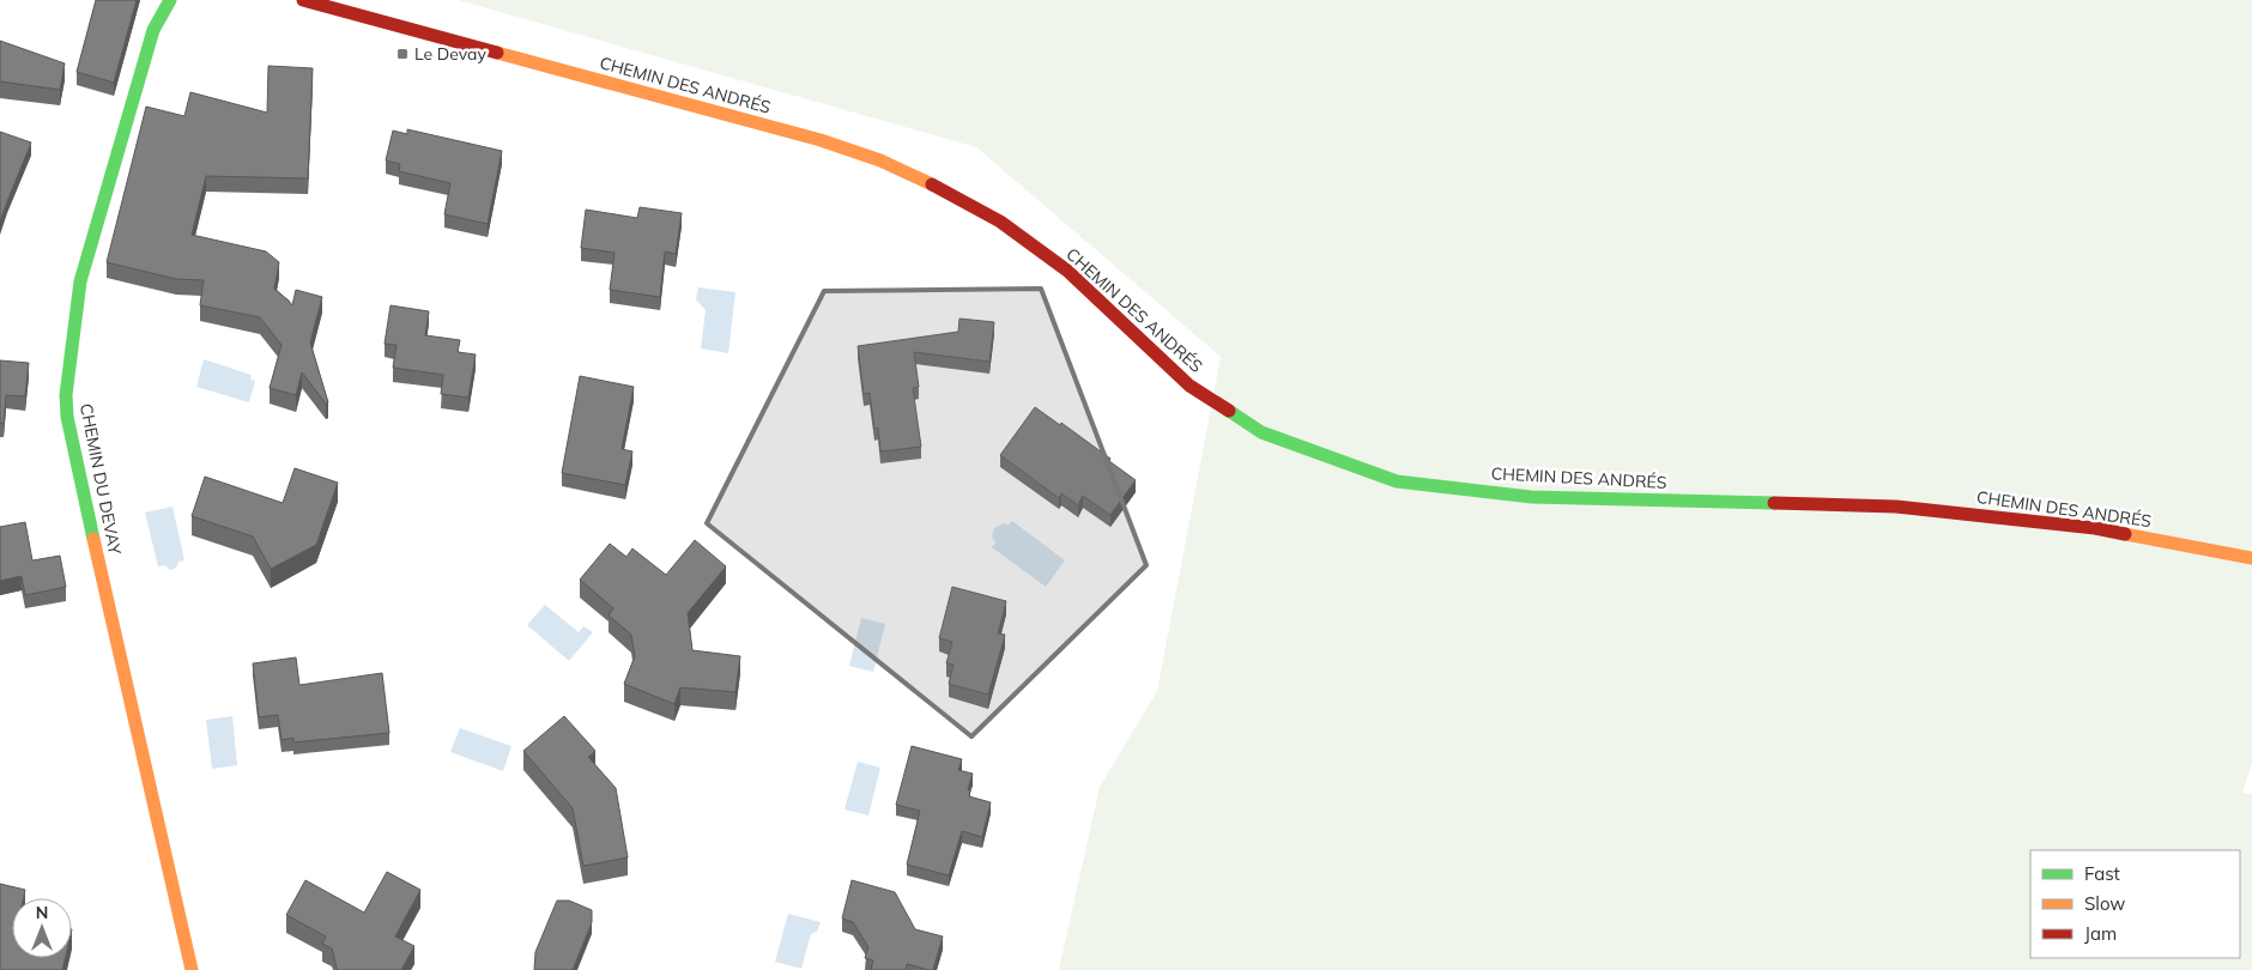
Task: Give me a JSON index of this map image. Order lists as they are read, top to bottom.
{
  "streets": {
    "street": ["CHEMIN DES ANDRÉS", "CHEMIN DU DEVAY"]
  },
  "places": {
    "transit": ["Le Devay"]
  },
  "legend": ["Fast", "Slow", "Jam"],
  "north": "top"
}
